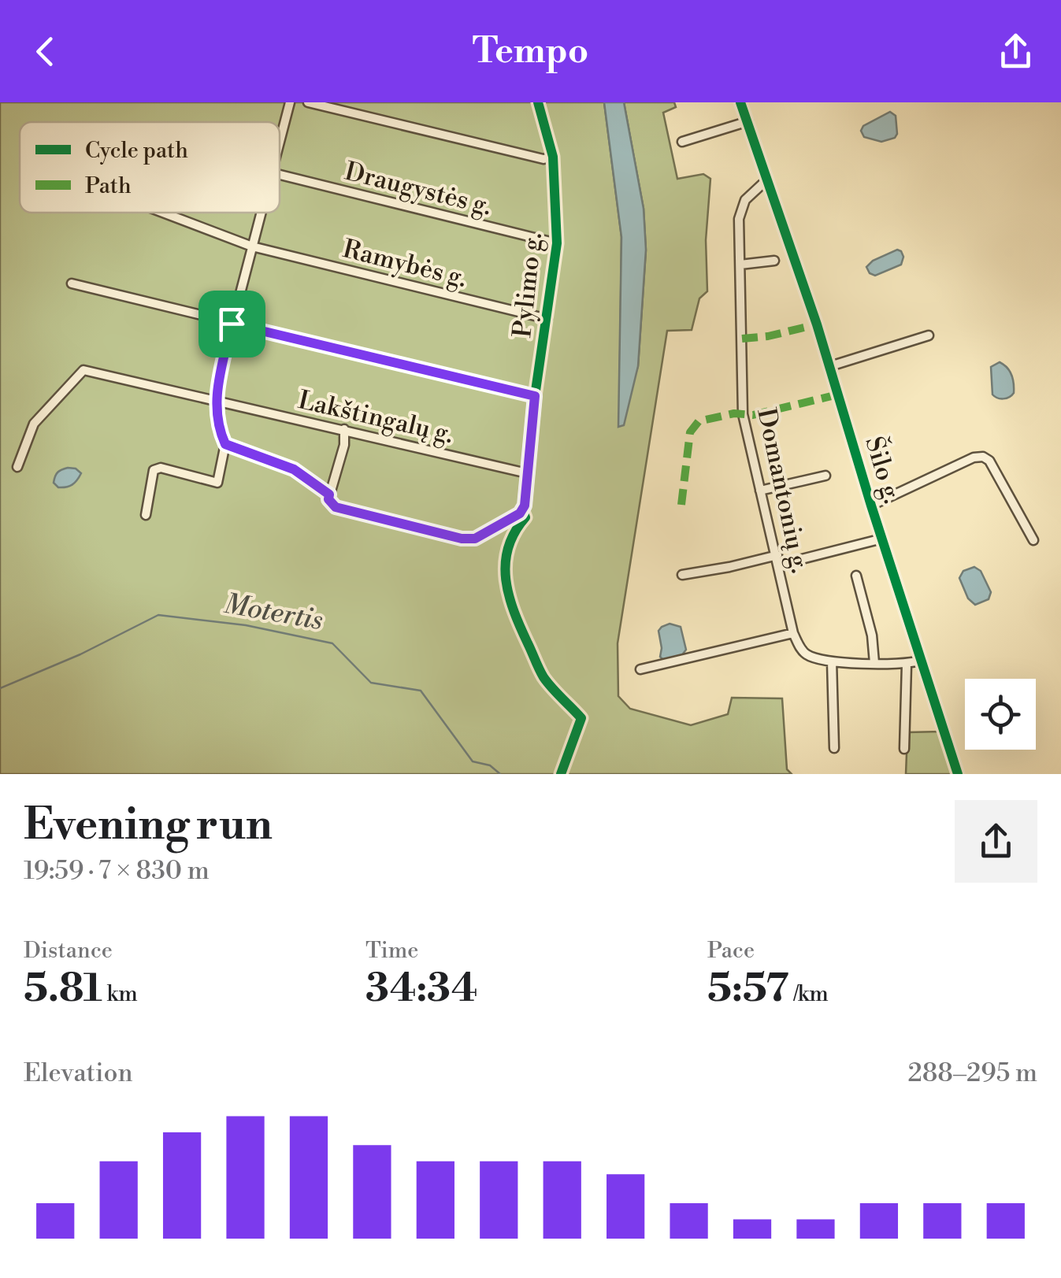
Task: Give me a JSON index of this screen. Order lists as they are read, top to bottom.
{
  "streets": {
    "street": [
      "Draugystės g.",
      "Ramybės g.",
      "Pylimo g.",
      "Lakštingalų g.",
      "Šilo g.",
      "Domantonių g."
    ]
  },
  "crossings": [
    ["Draugystės g.", "Pylimo g."],
    ["Ramybės g.", "Pylimo g."],
    ["Pylimo g.", "Lakštingalų g."],
    ["Šilo g.", "Domantonių g."]
  ],
  "water": ["Motertis"],
  "legend": ["Cycle path", "Path"],
  "page": {
    "header": "Tempo",
    "heading": ["Evening run", "19:59 · 7 × 830 m"],
    "stats": [
      ["Distance", "5.81 km"],
      ["Time", "34:34"],
      ["Pace", "5:57 /km"]
    ],
    "chart": ["Elevation", "288–295 m"]
  }
}
